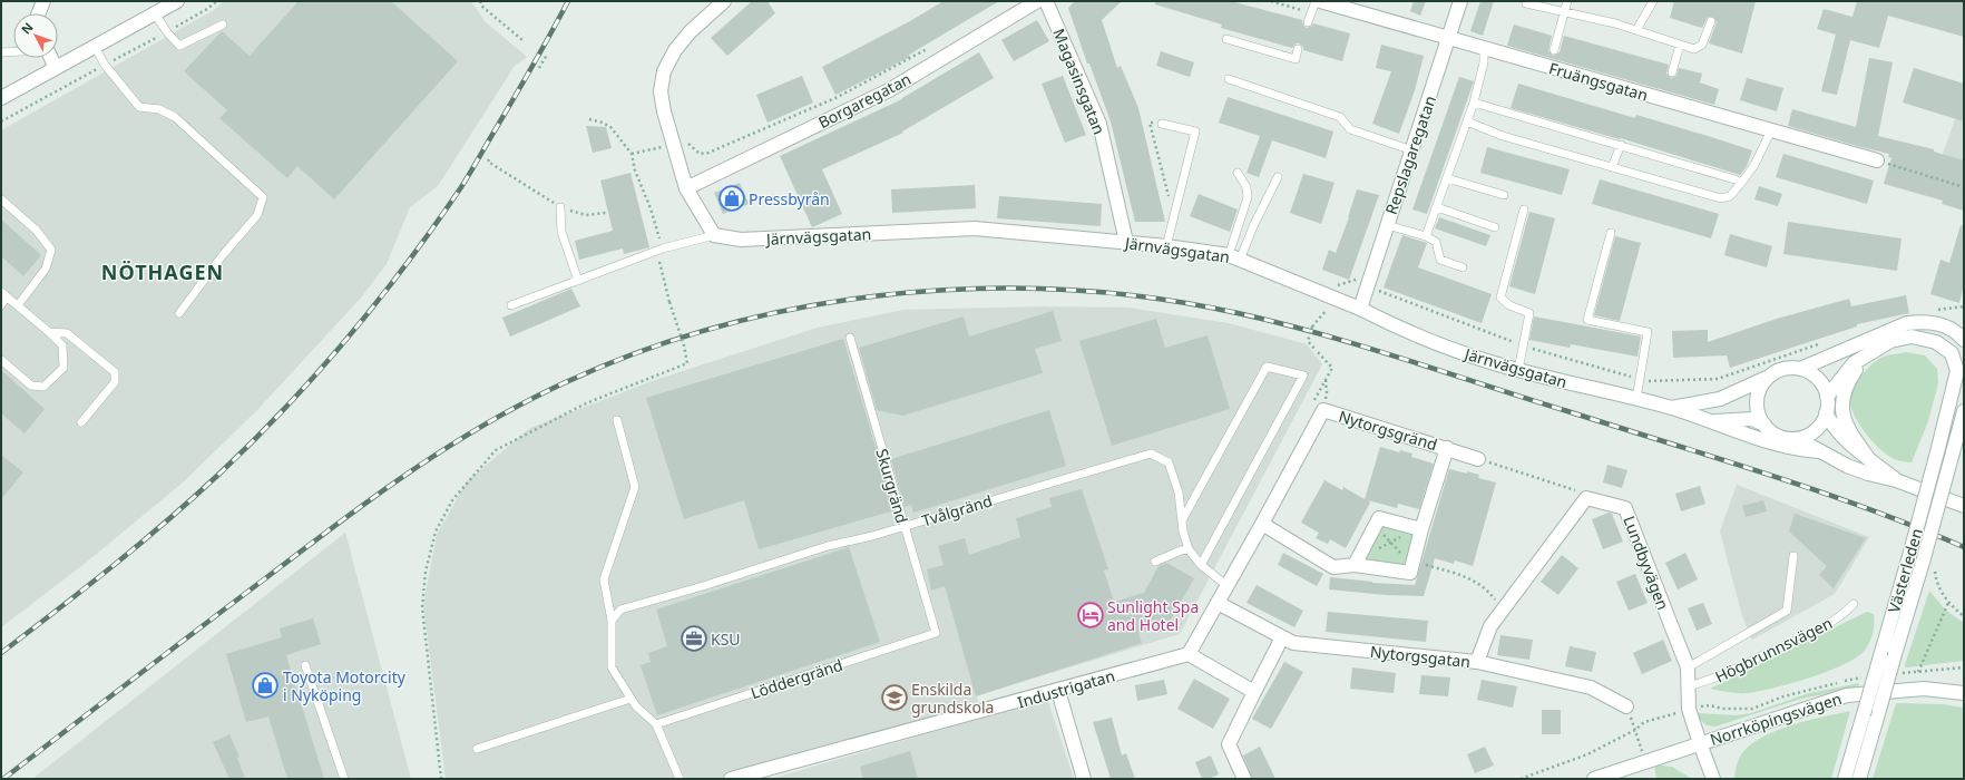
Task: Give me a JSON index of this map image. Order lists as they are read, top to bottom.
{
  "streets": {
    "street": [
      "Magasinsgatan",
      "Fruängsgatan",
      "Borgaregatan",
      "Repslagaregatan",
      "Järnvägsgatan",
      "Nytorgsgränd",
      "Lundbyvägen",
      "Västerleden",
      "Nytorgsgatan",
      "Industrigatan",
      "Norrköpingsvägen"
    ],
    "lane": [
      "Skurgränd",
      "Tvålgränd",
      "Högbrunnsvägen",
      "Löddergränd"
    ]
  },
  "crossings": [
    ["Magasinsgatan", "Järnvägsgatan"],
    ["Fruängsgatan", "Repslagaregatan"],
    ["Repslagaregatan", "Järnvägsgatan"],
    ["Nytorgsgränd", "Tvålgränd"],
    ["Nytorgsgränd", "Nytorgsgatan"],
    ["Skurgränd", "Tvålgränd"],
    ["Skurgränd", "Löddergränd"],
    ["Lundbyvägen", "Högbrunnsvägen"],
    ["Lundbyvägen", "Norrköpingsvägen"]
  ],
  "districts": ["NÖTHAGEN"],
  "places": {
    "shop": ["Pressbyrån", "Toyota Motorcity i Nyköping"],
    "hotel": ["Sunlight Spa and Hotel"],
    "office": ["KSU"],
    "school or university": ["Enskilda grundskola"]
  },
  "north": "top left"
}
